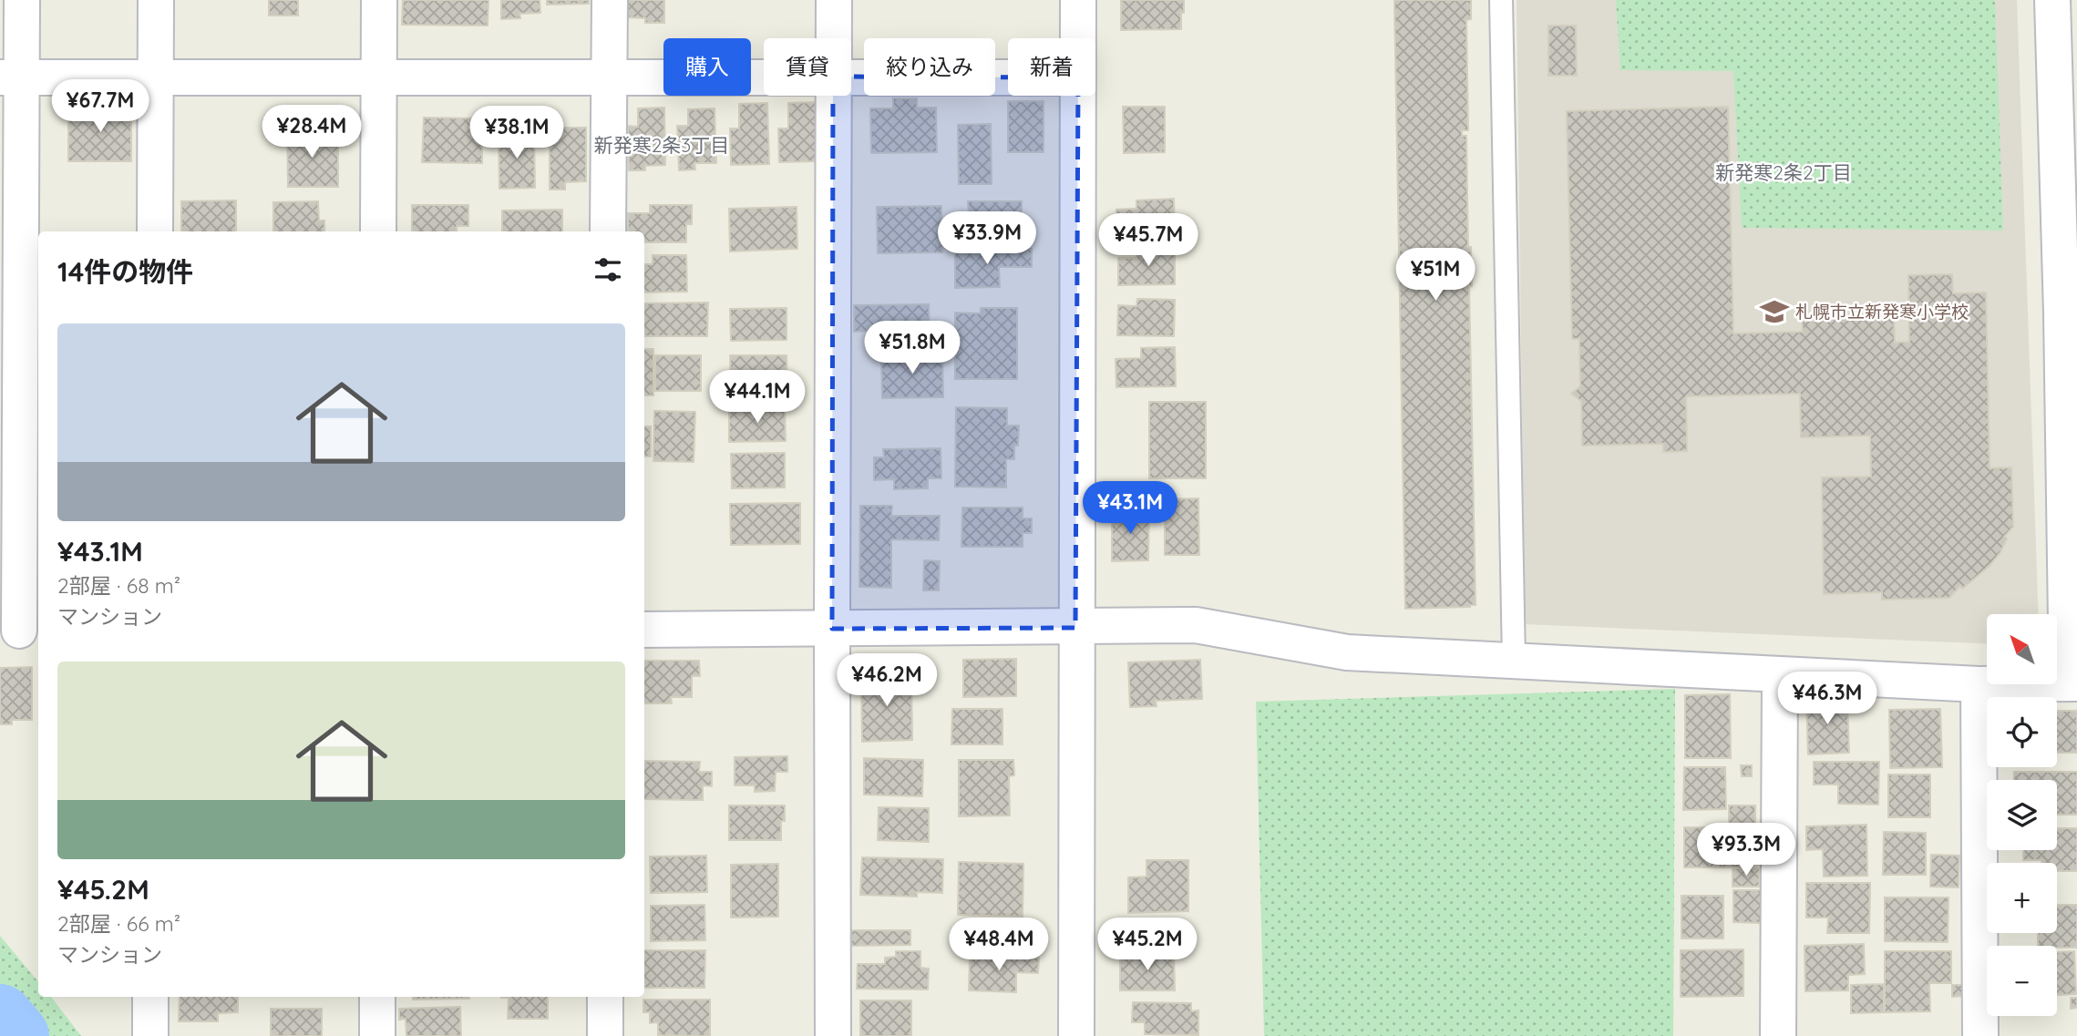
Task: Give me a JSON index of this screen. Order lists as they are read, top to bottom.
{
  "districts": ["新発寒2条3丁目", "新発寒2条2丁目"],
  "places": {
    "school or university": ["札幌市立新発寒小学校"]
  },
  "north": "top left",
  "page": {
    "chip": [
      "購入",
      "賃貸",
      "絞り込み",
      "新着"
    ],
    "price": [
      "¥67.7M",
      "¥28.4M",
      "¥38.1M",
      "¥33.9M",
      "¥45.7M",
      "¥51M",
      "¥51.8M",
      "¥44.1M",
      "¥43.1M",
      "¥46.2M",
      "¥46.3M",
      "¥93.3M",
      "¥48.4M",
      "¥45.2M"
    ],
    "heading": "14件の物件",
    "list": [
      {
        "name": "¥43.1M",
        "note": "2部屋 · 68 m² · マンション"
      },
      {
        "name": "¥45.2M",
        "note": "2部屋 · 66 m² · マンション"
      }
    ],
    "map_buttons": ["+", "−"]
  }
}
